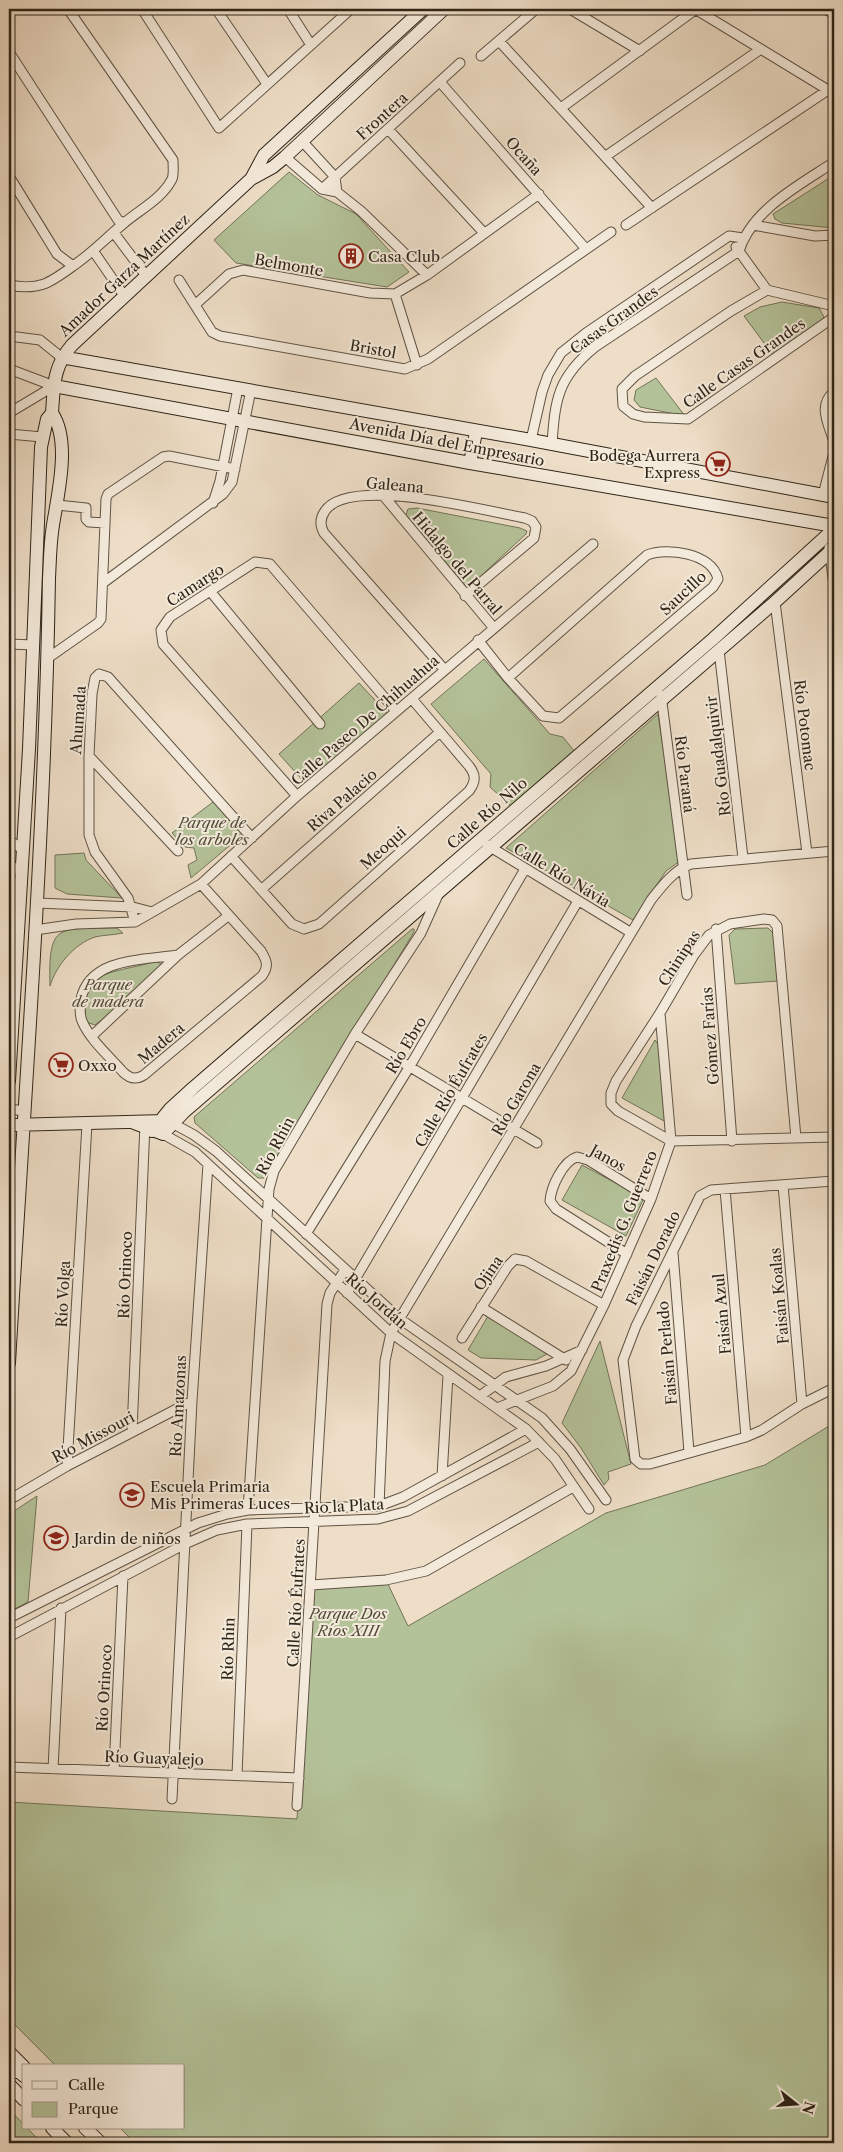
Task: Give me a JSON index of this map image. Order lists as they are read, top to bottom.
{
  "streets": {
    "street": [
      "Frontera",
      "Ocaña",
      "Belmonte",
      "Amador Garza Martínez",
      "Casas Grandes",
      "Bristol",
      "Calle Casas Grandes",
      "Avenida Día del Empresario",
      "Galeana",
      "Hidalgo del Parral",
      "Camargo",
      "Saucillo",
      "Ahumada",
      "Calle Paseo De Chihuahua",
      "Río Potomac",
      "Río Guadalquivir",
      "Río Paraná",
      "Riva Palacio",
      "Calle Río Nilo",
      "Meoqui",
      "Calle Río Návia",
      "Chinipas",
      "Gómez Farías",
      "Madera",
      "Río Ebro",
      "Calle Río Éufrates",
      "Río Garona",
      "Río Rhin",
      "Janos",
      "Praxedis G. Guerrero",
      "Faisán Dorado",
      "Ojina",
      "Río Orinoco",
      "Río Volga",
      "Faisán Koalas",
      "Río Jordán",
      "Faisán Azul",
      "Faisán Perlado",
      "Río Amazonas",
      "Río Missouri",
      "Rio la Plata",
      "Río Guayalejo"
    ]
  },
  "crossings": [
    ["Frontera", "Ocaña"],
    ["Belmonte", "Bristol"],
    ["Amador Garza Martínez", "Avenida Día del Empresario"],
    ["Casas Grandes", "Avenida Día del Empresario"],
    ["Avenida Día del Empresario", "Calle Río Nilo"],
    ["Galeana", "Hidalgo del Parral"],
    ["Galeana", "Calle Paseo De Chihuahua"],
    ["Hidalgo del Parral", "Calle Paseo De Chihuahua"],
    ["Camargo", "Calle Paseo De Chihuahua"],
    ["Saucillo", "Calle Paseo De Chihuahua"],
    ["Ahumada", "Calle Paseo De Chihuahua"],
    ["Calle Paseo De Chihuahua", "Meoqui"],
    ["Calle Paseo De Chihuahua", "Madera"],
    ["Río Potomac", "Calle Río Nilo"],
    ["Río Guadalquivir", "Calle Río Nilo"],
    ["Río Paraná", "Calle Río Nilo"],
    ["Río Paraná", "Río Garona"],
    ["Riva Palacio", "Meoqui"],
    ["Calle Río Nilo", "Calle Río Návia"],
    ["Calle Río Nilo", "Río Rhin"],
    ["Calle Río Nilo", "Río Orinoco"],
    ["Calle Río Nilo", "Río Jordán"],
    ["Calle Río Návia", "Río Ebro"],
    ["Calle Río Návia", "Calle Río Éufrates"],
    ["Calle Río Návia", "Río Garona"],
    ["Chinipas", "Gómez Farías"],
    ["Chinipas", "Praxedis G. Guerrero"],
    ["Gómez Farías", "Praxedis G. Guerrero"],
    ["Calle Río Éufrates", "Río Jordán"],
    ["Calle Río Éufrates", "Rio la Plata"],
    ["Calle Río Éufrates", "Río Guayalejo"],
    ["Río Garona", "Río Jordán"],
    ["Río Garona", "Rio la Plata"],
    ["Río Rhin", "Río Jordán"],
    ["Río Rhin", "Rio la Plata"],
    ["Río Rhin", "Río Guayalejo"],
    ["Janos", "Praxedis G. Guerrero"],
    ["Praxedis G. Guerrero", "Ojina"],
    ["Praxedis G. Guerrero", "Río Jordán"],
    ["Faisán Dorado", "Faisán Koalas"],
    ["Faisán Dorado", "Faisán Azul"],
    ["Faisán Dorado", "Faisán Perlado"],
    ["Río Orinoco", "Río Jordán"],
    ["Río Orinoco", "Río Missouri"],
    ["Río Orinoco", "Rio la Plata"],
    ["Río Orinoco", "Río Guayalejo"],
    ["Río Volga", "Río Missouri"],
    ["Río Jordán", "Río Amazonas"],
    ["Río Jordán", "Rio la Plata"],
    ["Río Amazonas", "Río Missouri"],
    ["Río Amazonas", "Rio la Plata"],
    ["Río Amazonas", "Río Guayalejo"]
  ],
  "parks": ["Parque de los arboles", "Parque de madera", "Parque Dos Ríos XIII"],
  "places": {
    "building": ["Casa Club"],
    "supermarket": ["Bodega Aurrera Express", "Oxxo"],
    "school or university": ["Escuela Primaria Mis Primeras Luces", "Jardin de niños"]
  },
  "legend": ["Calle", "Parque"],
  "north": "right"
}
